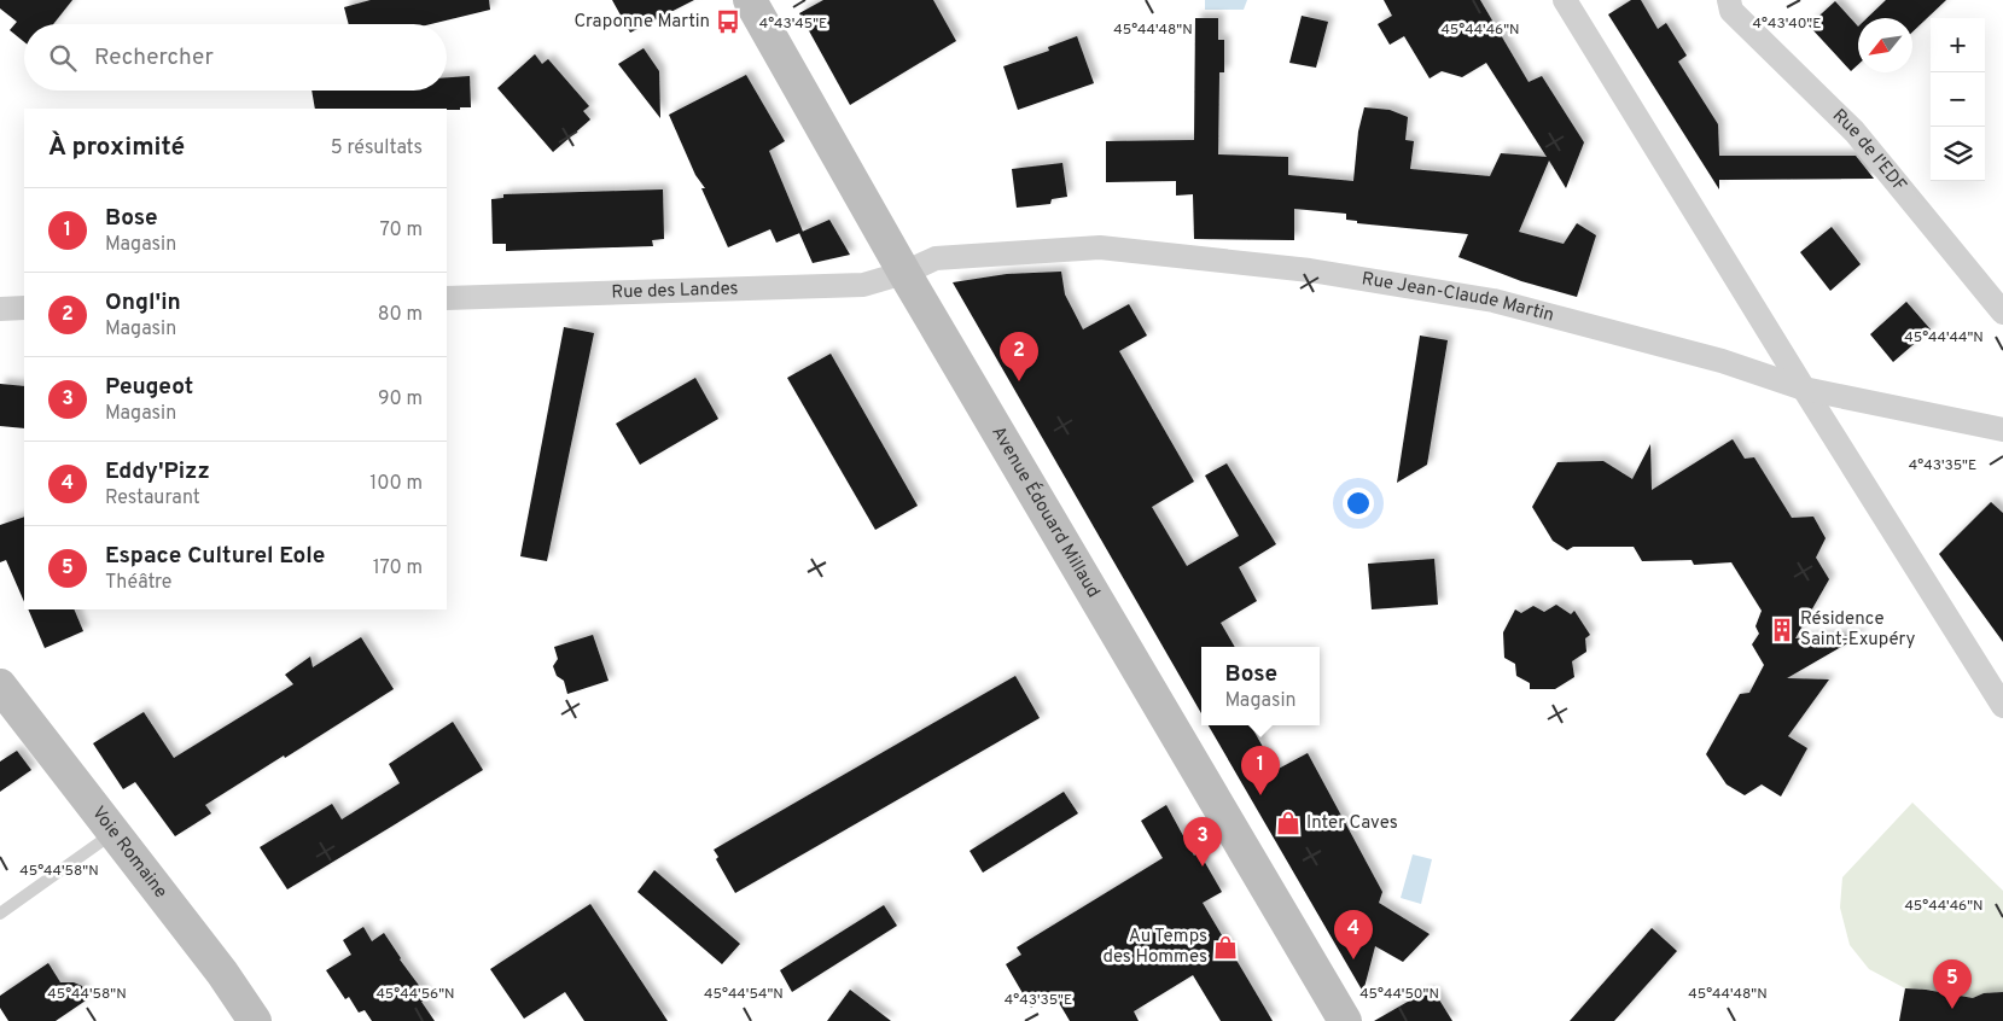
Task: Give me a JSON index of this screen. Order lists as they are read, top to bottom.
{
  "streets": {
    "main road": ["Avenue Édouard Millaud", "Voie Romaine"],
    "street": ["Rue de l'EDF", "Rue des Landes", "Rue Jean-Claude Martin"]
  },
  "crossings": [
    ["Rue des Landes", "Rue Jean-Claude Martin"],
    ["Rue des Landes", "Avenue Édouard Millaud"],
    ["Rue Jean-Claude Martin", "Avenue Édouard Millaud"]
  ],
  "places": {
    "bus stop": ["Craponne Martin"],
    "building": ["Résidence Saint-Exupéry"],
    "shop": ["Inter Caves", "Au Temps des Hommes"]
  },
  "north": "bottom left",
  "page": {
    "map_buttons": ["+", "−"],
    "search": "Rechercher",
    "heading": ["À proximité", "5 résultats"],
    "list": [
      {
        "mark": "1",
        "name": "Bose",
        "note": "Magasin",
        "value": "70 m"
      },
      {
        "mark": "2",
        "name": "Ongl'in",
        "note": "Magasin",
        "value": "80 m"
      },
      {
        "mark": "3",
        "name": "Peugeot",
        "note": "Magasin",
        "value": "90 m"
      },
      {
        "mark": "4",
        "name": "Eddy'Pizz",
        "note": "Restaurant",
        "value": "100 m"
      },
      {
        "mark": "5",
        "name": "Espace Culturel Eole",
        "note": "Théâtre",
        "value": "170 m"
      }
    ],
    "pins": [
      "2",
      "1",
      "3",
      "4",
      "5"
    ],
    "popup": ["Bose", "Magasin"]
  },
  "coordinates": [
    "4°43'45\"E",
    "4°43'40\"E",
    "45°44'48\"N",
    "45°44'46\"N",
    "45°44'44\"N",
    "4°43'35\"E",
    "45°44'58\"N",
    "45°44'56\"N",
    "45°44'54\"N",
    "45°44'50\"N"
  ]
}
